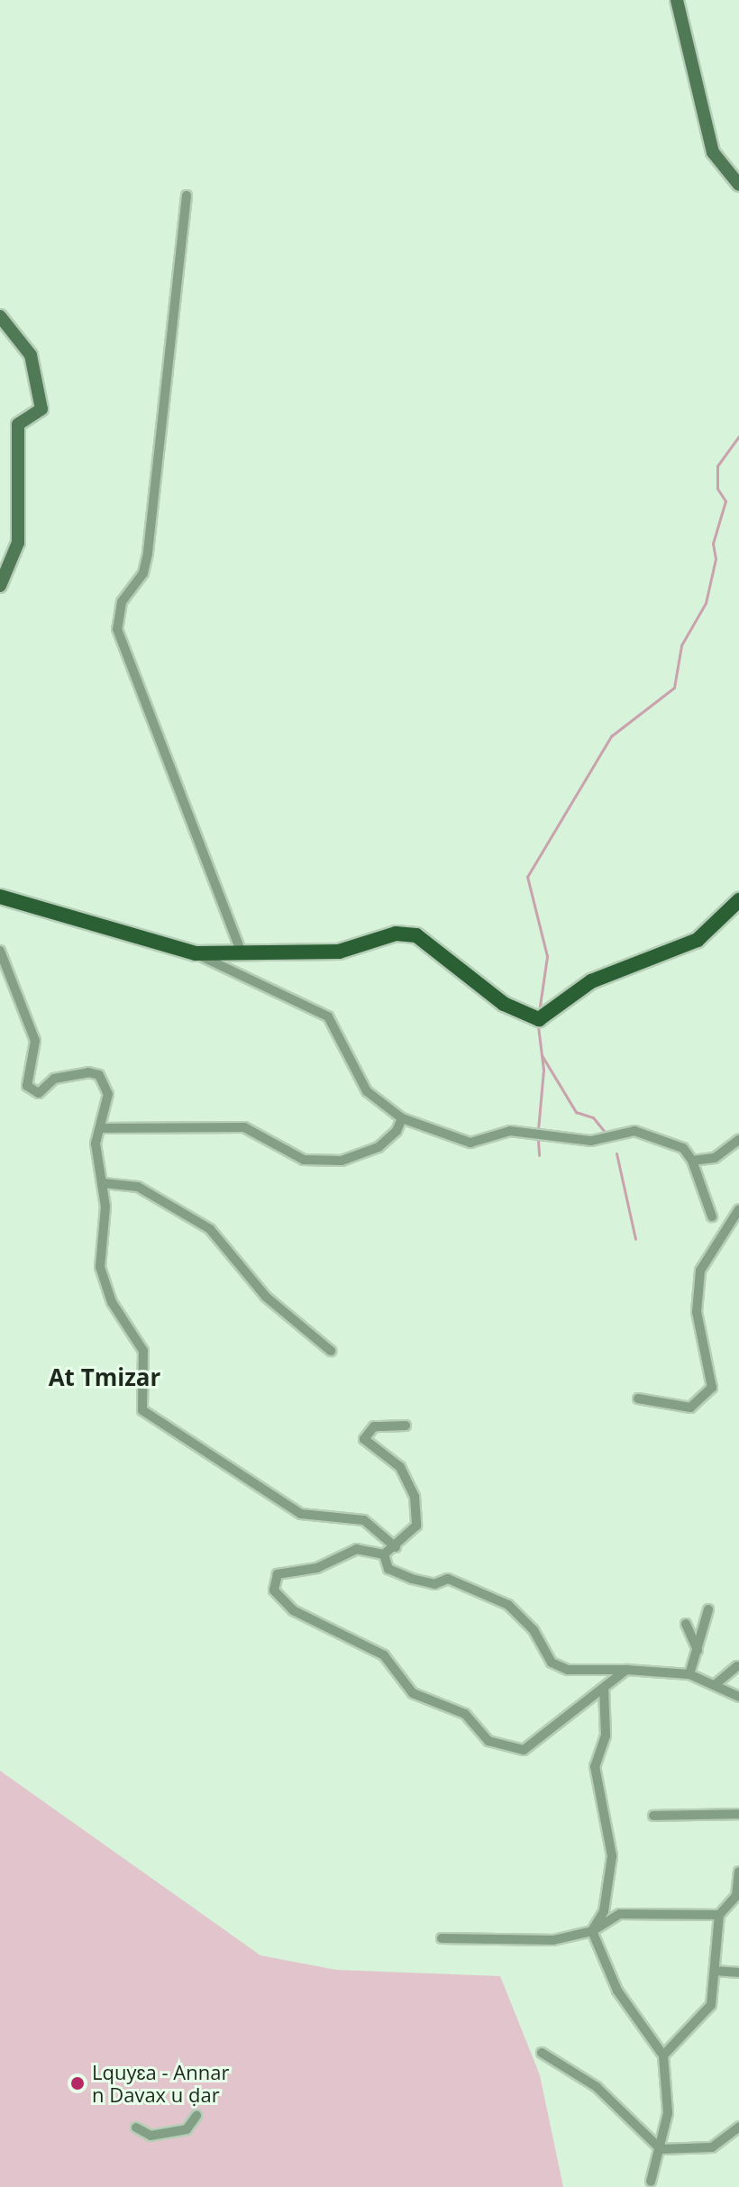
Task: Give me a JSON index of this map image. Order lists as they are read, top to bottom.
{
  "districts": ["At Tmizar"],
  "places": ["Lquyɛa - Annar n Davax u ḍar"]
}
